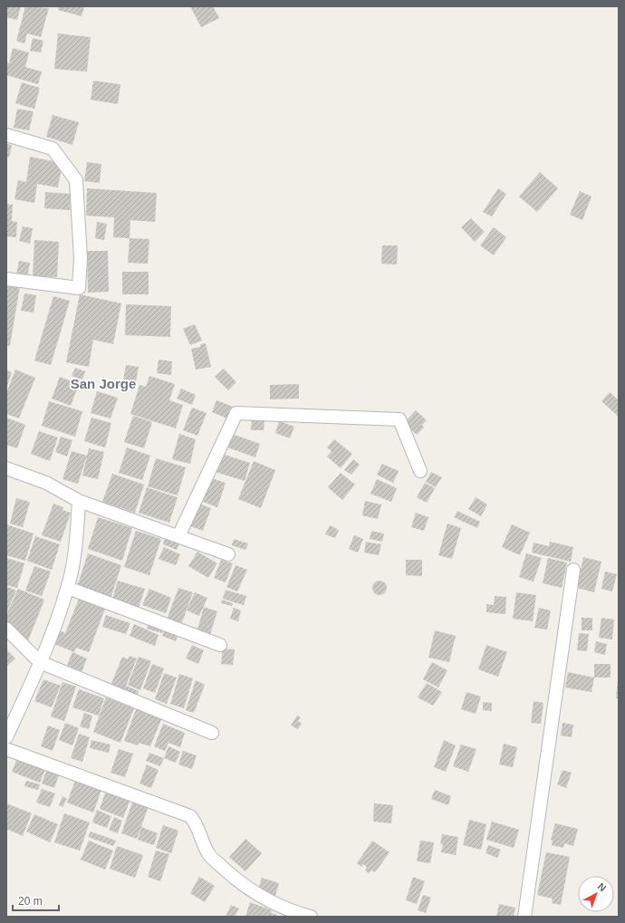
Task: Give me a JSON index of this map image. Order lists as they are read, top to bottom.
{
  "districts": ["San Jorge"],
  "scale_bar": "20 m",
  "north": "top right"
}
